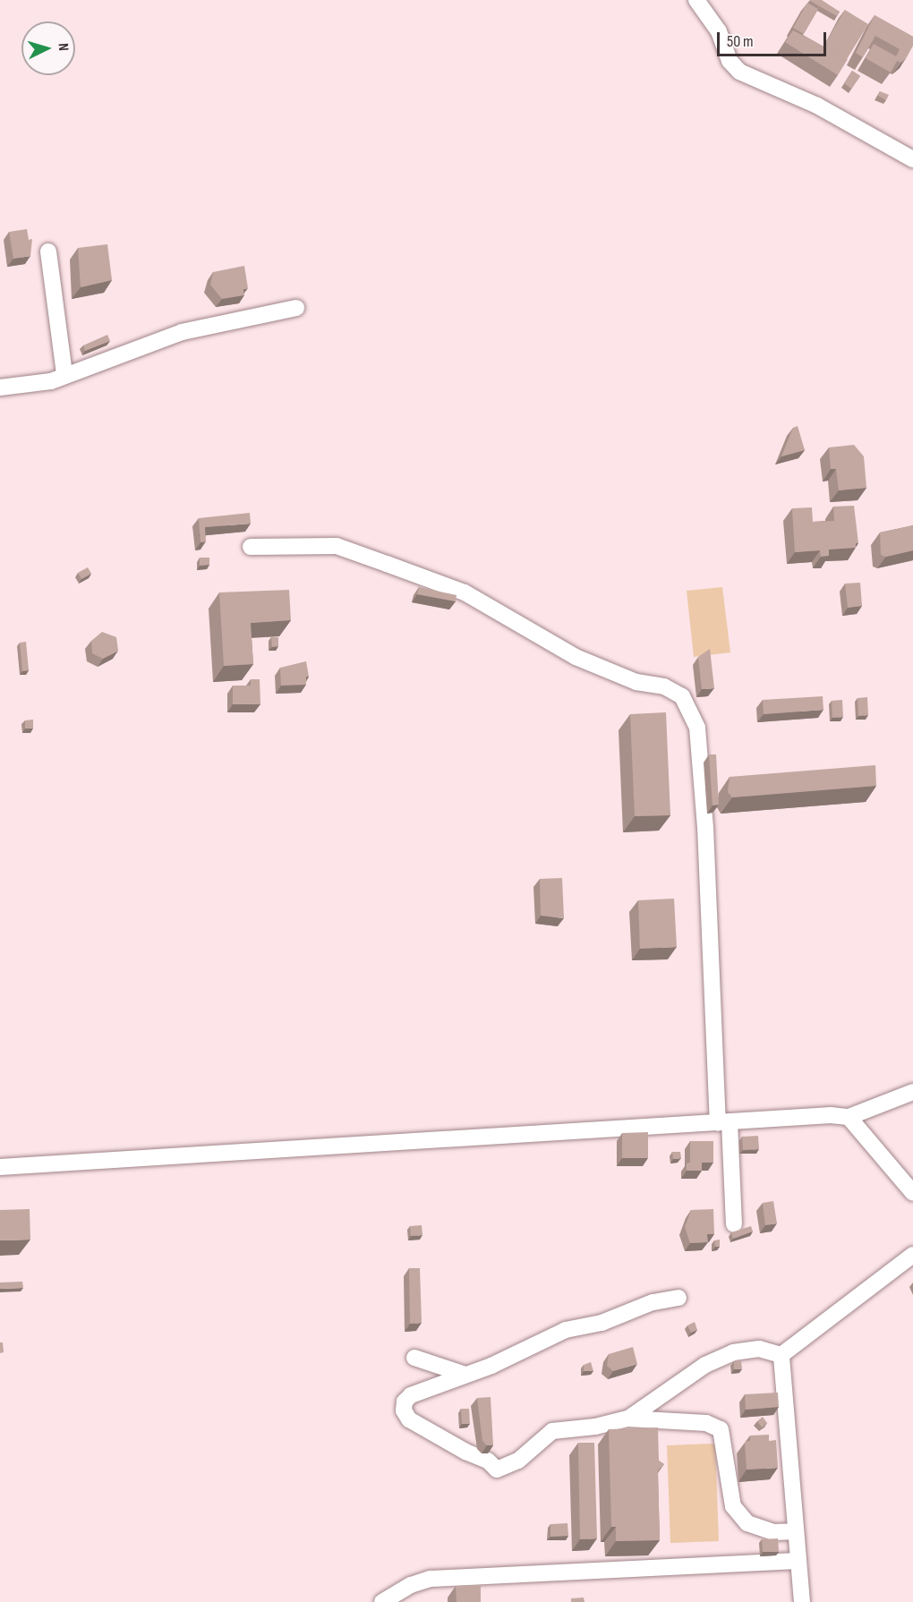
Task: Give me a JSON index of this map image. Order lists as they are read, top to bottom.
{
  "scale_bar": "50 m",
  "north": "right"
}
